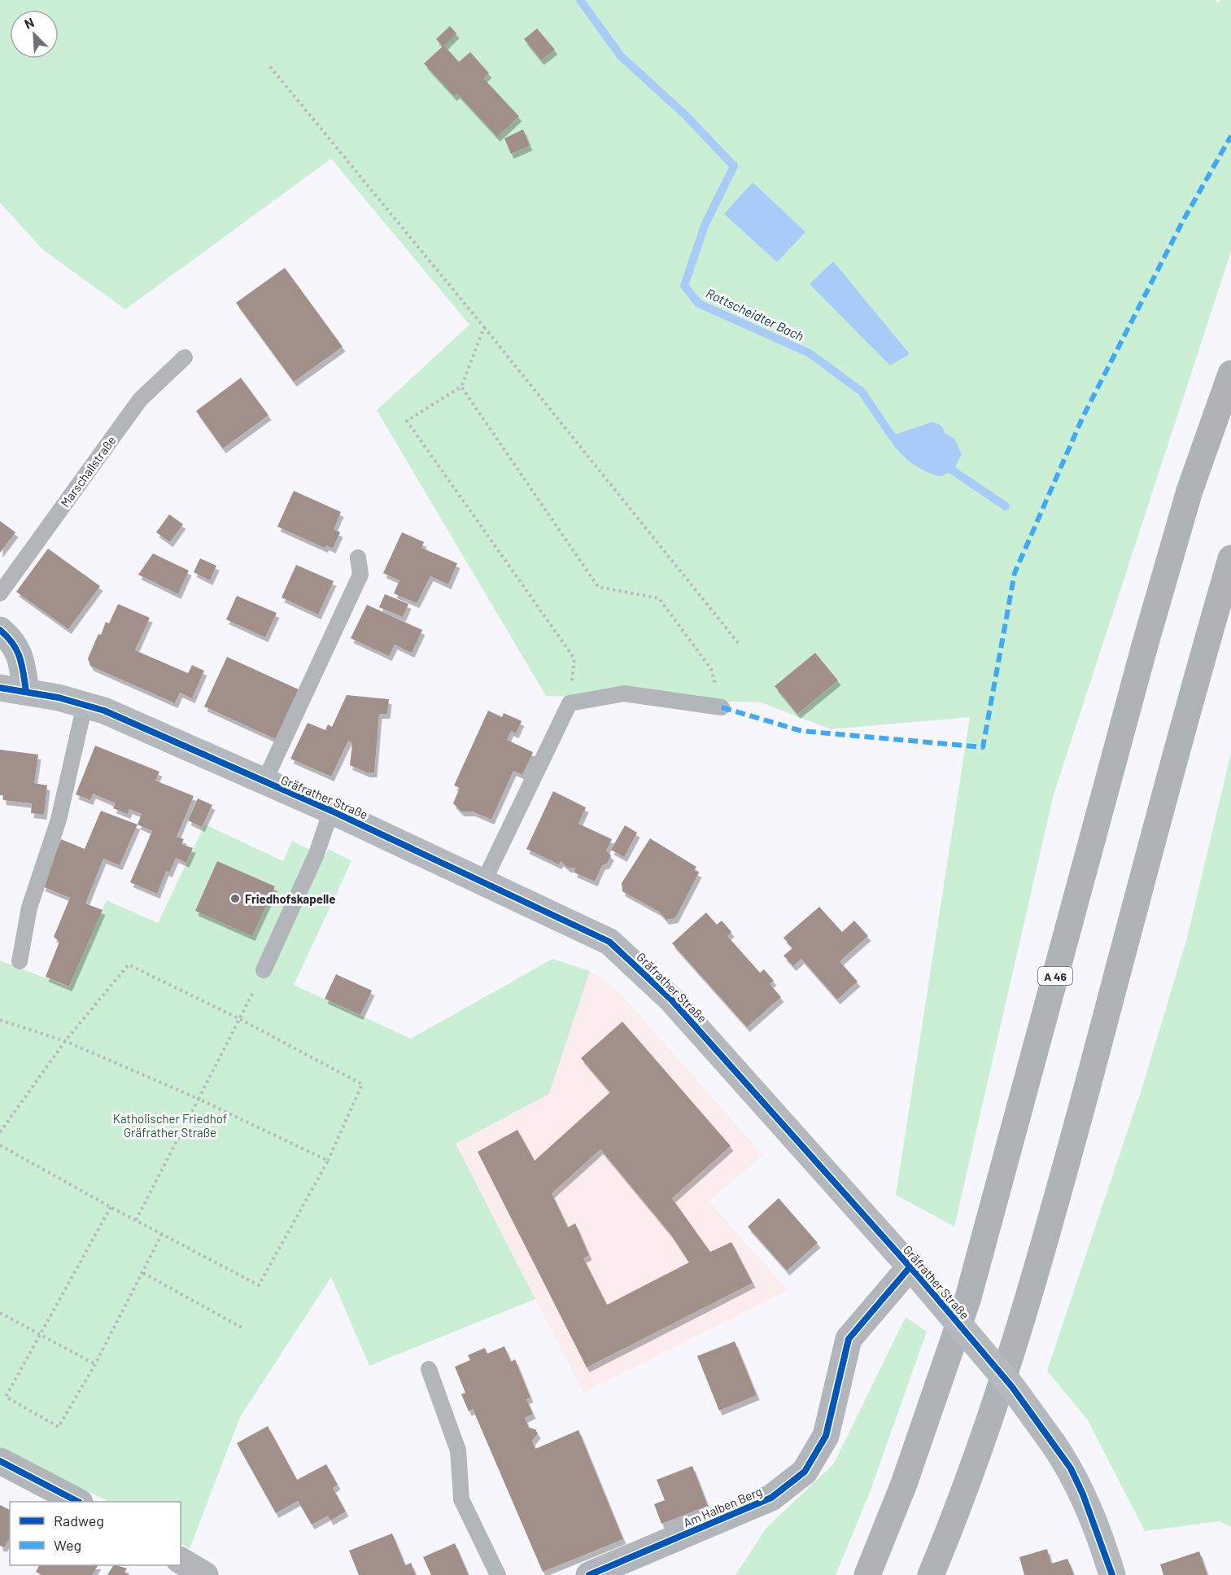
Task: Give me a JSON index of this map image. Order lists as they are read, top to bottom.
{
  "streets": {
    "highway": ["A 46"],
    "main road": ["Gräfrather Straße"],
    "street": ["Am Halben Berg"],
    "lane": ["Marschallstraße"]
  },
  "crossings": [
    ["Gräfrather Straße", "Am Halben Berg"]
  ],
  "water": ["Rottscheidter Bach"],
  "parks": ["Katholischer Friedhof Gräfrather Straße"],
  "places": ["Friedhofskapelle"],
  "legend": ["Radweg", "Weg"],
  "north": "top left"
}
